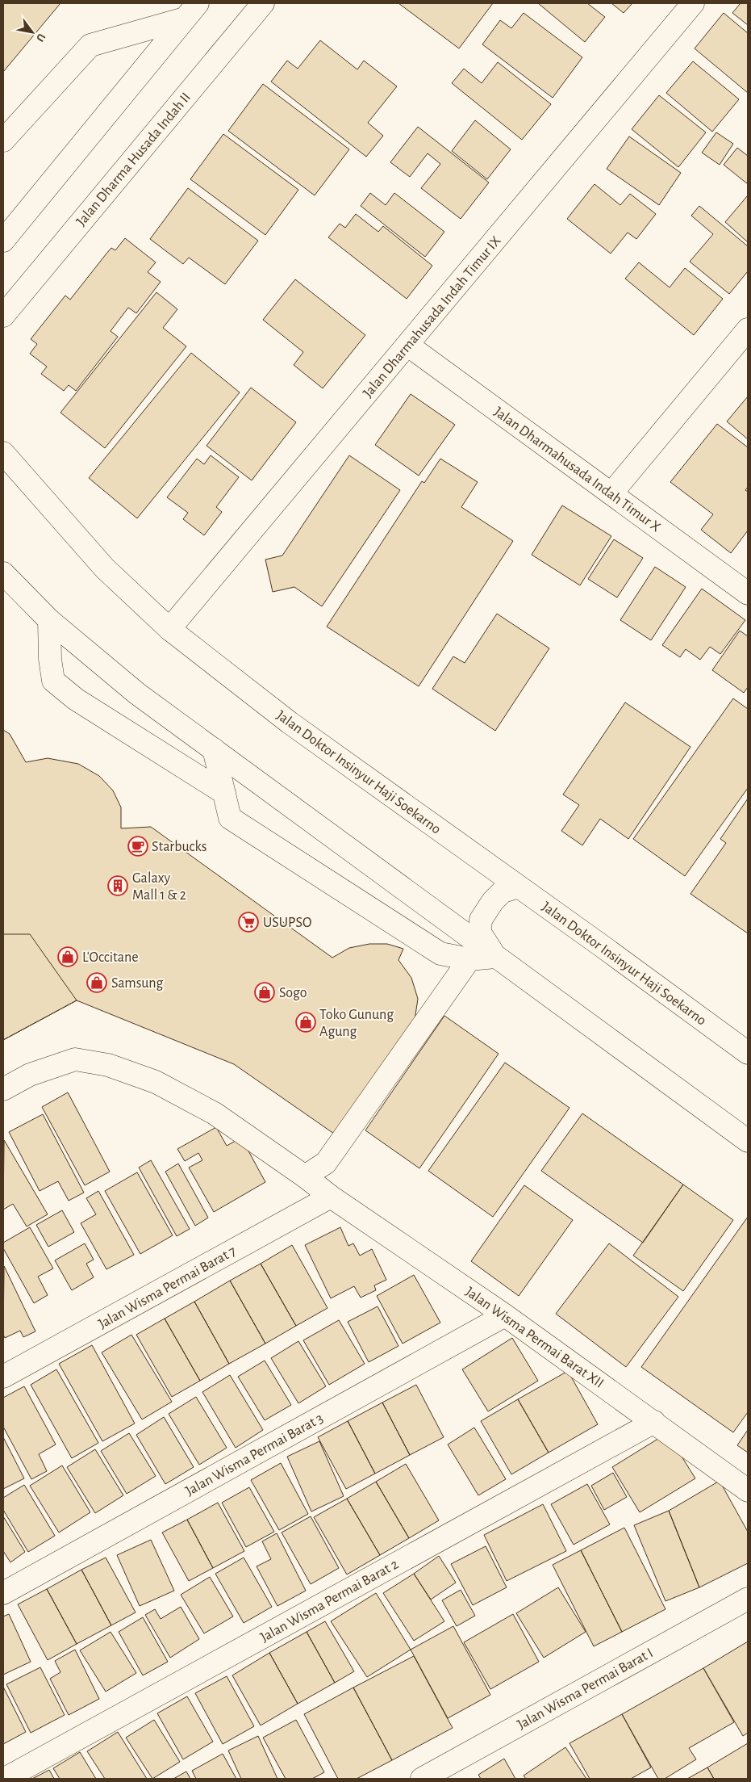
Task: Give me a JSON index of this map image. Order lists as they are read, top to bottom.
{
  "streets": {
    "street": [
      "Jalan Dharma Husada Indah II",
      "Jalan Dharmahusada Indah Timur IX",
      "Jalan Dharmahusada Indah Timur X",
      "Jalan Doktor Insinyur Haji Soekarno",
      "Jalan Wisma Permai Barat 7",
      "Jalan Wisma Permai Barat XII",
      "Jalan Wisma Permai Barat 3",
      "Jalan Wisma Permai Barat 2",
      "Jalan Wisma Permai Barat I"
    ]
  },
  "crossings": [
    ["Jalan Dharmahusada Indah Timur IX", "Jalan Dharmahusada Indah Timur X"],
    ["Jalan Dharmahusada Indah Timur IX", "Jalan Doktor Insinyur Haji Soekarno"],
    ["Jalan Wisma Permai Barat 7", "Jalan Wisma Permai Barat XII"],
    ["Jalan Wisma Permai Barat XII", "Jalan Wisma Permai Barat 3"],
    ["Jalan Wisma Permai Barat XII", "Jalan Wisma Permai Barat 2"]
  ],
  "places": {
    "cafe": ["Starbucks"],
    "building": ["Galaxy Mall 1 & 2"],
    "supermarket": ["USUPSO"],
    "shop": [
      "L'Occitane",
      "Samsung",
      "Sogo",
      "Toko Gunung Agung"
    ]
  },
  "north": "bottom right"
}
